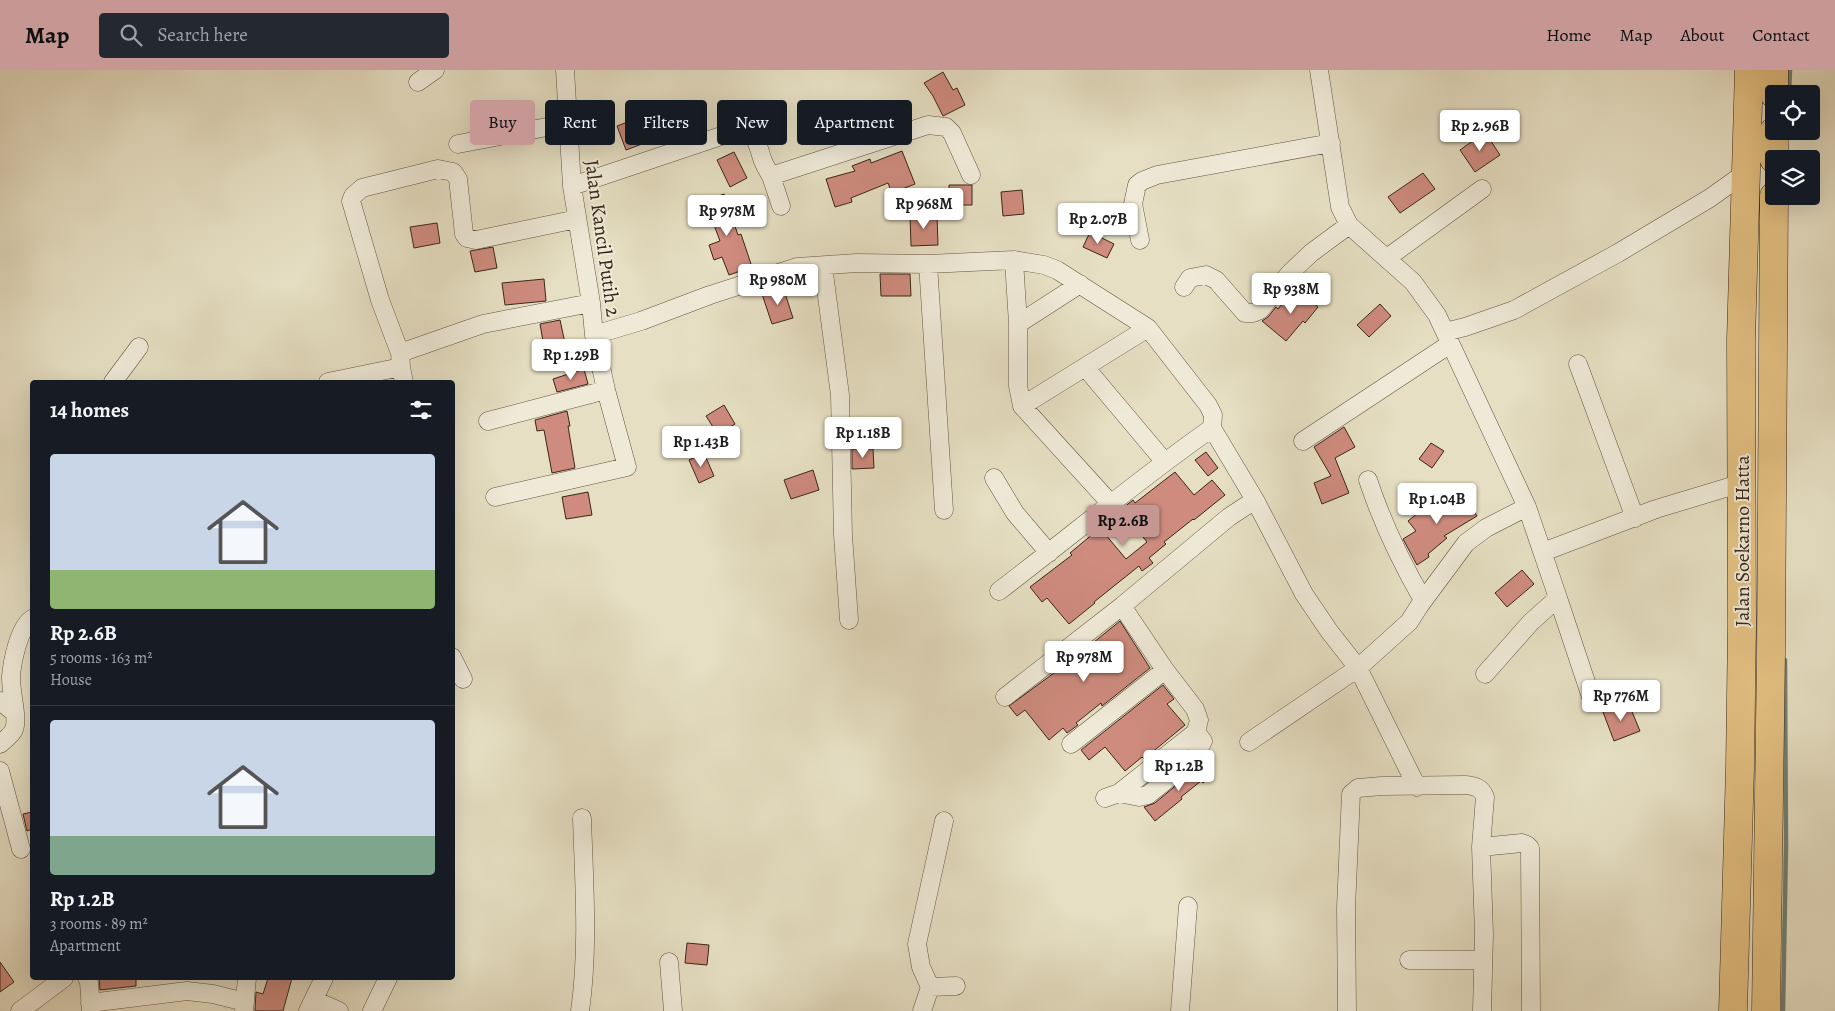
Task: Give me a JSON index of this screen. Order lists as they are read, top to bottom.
{
  "streets": {
    "highway": ["Jalan Soekarno Hatta"],
    "street": ["Jalan Kancil Putih 2"]
  },
  "page": {
    "header": "Map",
    "search": "Search here",
    "nav": [
      "Home",
      "Map",
      "About",
      "Contact"
    ],
    "chip": [
      "Buy",
      "Rent",
      "Filters",
      "New",
      "Apartment"
    ],
    "price": [
      "Rp 2.96B",
      "Rp 968M",
      "Rp 978M",
      "Rp 2.07B",
      "Rp 980M",
      "Rp 938M",
      "Rp 1.29B",
      "Rp 1.18B",
      "Rp 1.43B",
      "Rp 1.04B",
      "Rp 2.6B",
      "Rp 978M",
      "Rp 776M",
      "Rp 1.2B"
    ],
    "heading": "14 homes",
    "list": [
      {
        "name": "Rp 2.6B",
        "note": "5 rooms · 163 m² · House"
      },
      {
        "name": "Rp 1.2B",
        "note": "3 rooms · 89 m² · Apartment"
      }
    ]
  }
}
